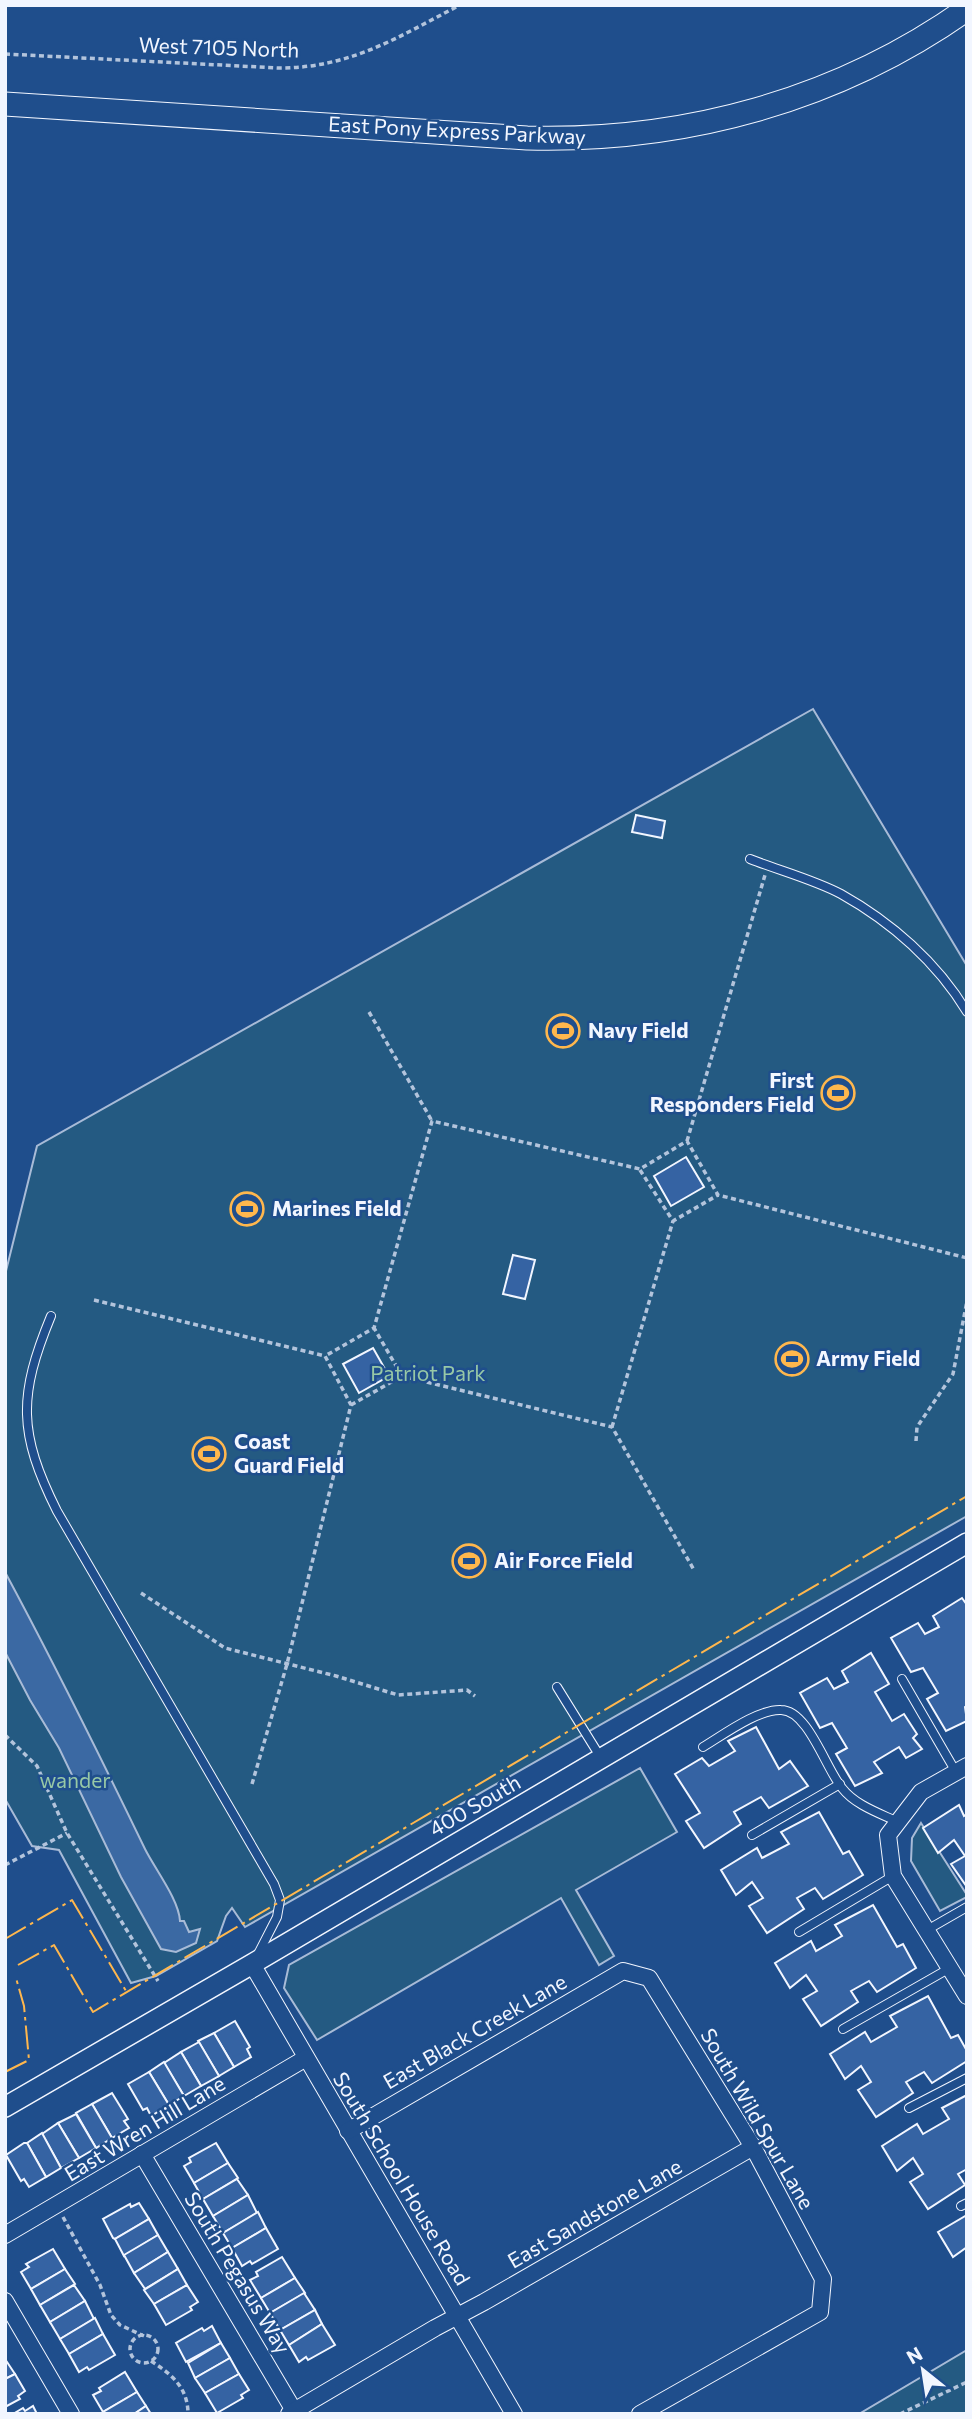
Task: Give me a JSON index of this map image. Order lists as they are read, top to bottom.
{
  "streets": {
    "main road": ["East Pony Express Parkway"],
    "street": [
      "400 South",
      "East Black Creek Lane",
      "South Wild Spur Lane",
      "East Wren Hill Lane",
      "South School House Road",
      "East Sandstone Lane",
      "South Pegasus Way"
    ],
    "path": ["West 7105 North"]
  },
  "crossings": [
    ["400 South", "South School House Road"],
    ["East Black Creek Lane", "South Wild Spur Lane"],
    ["East Black Creek Lane", "South School House Road"],
    ["South Wild Spur Lane", "East Sandstone Lane"],
    ["East Wren Hill Lane", "South School House Road"],
    ["East Wren Hill Lane", "South Pegasus Way"],
    ["South School House Road", "East Sandstone Lane"],
    ["East Sandstone Lane", "South Pegasus Way"]
  ],
  "parks": ["Patriot Park", "wander"],
  "places": {
    "sports": [
      "Navy Field",
      "First Responders Field",
      "Marines Field",
      "Army Field",
      "Coast Guard Field",
      "Air Force Field"
    ]
  },
  "north": "top left"
}
